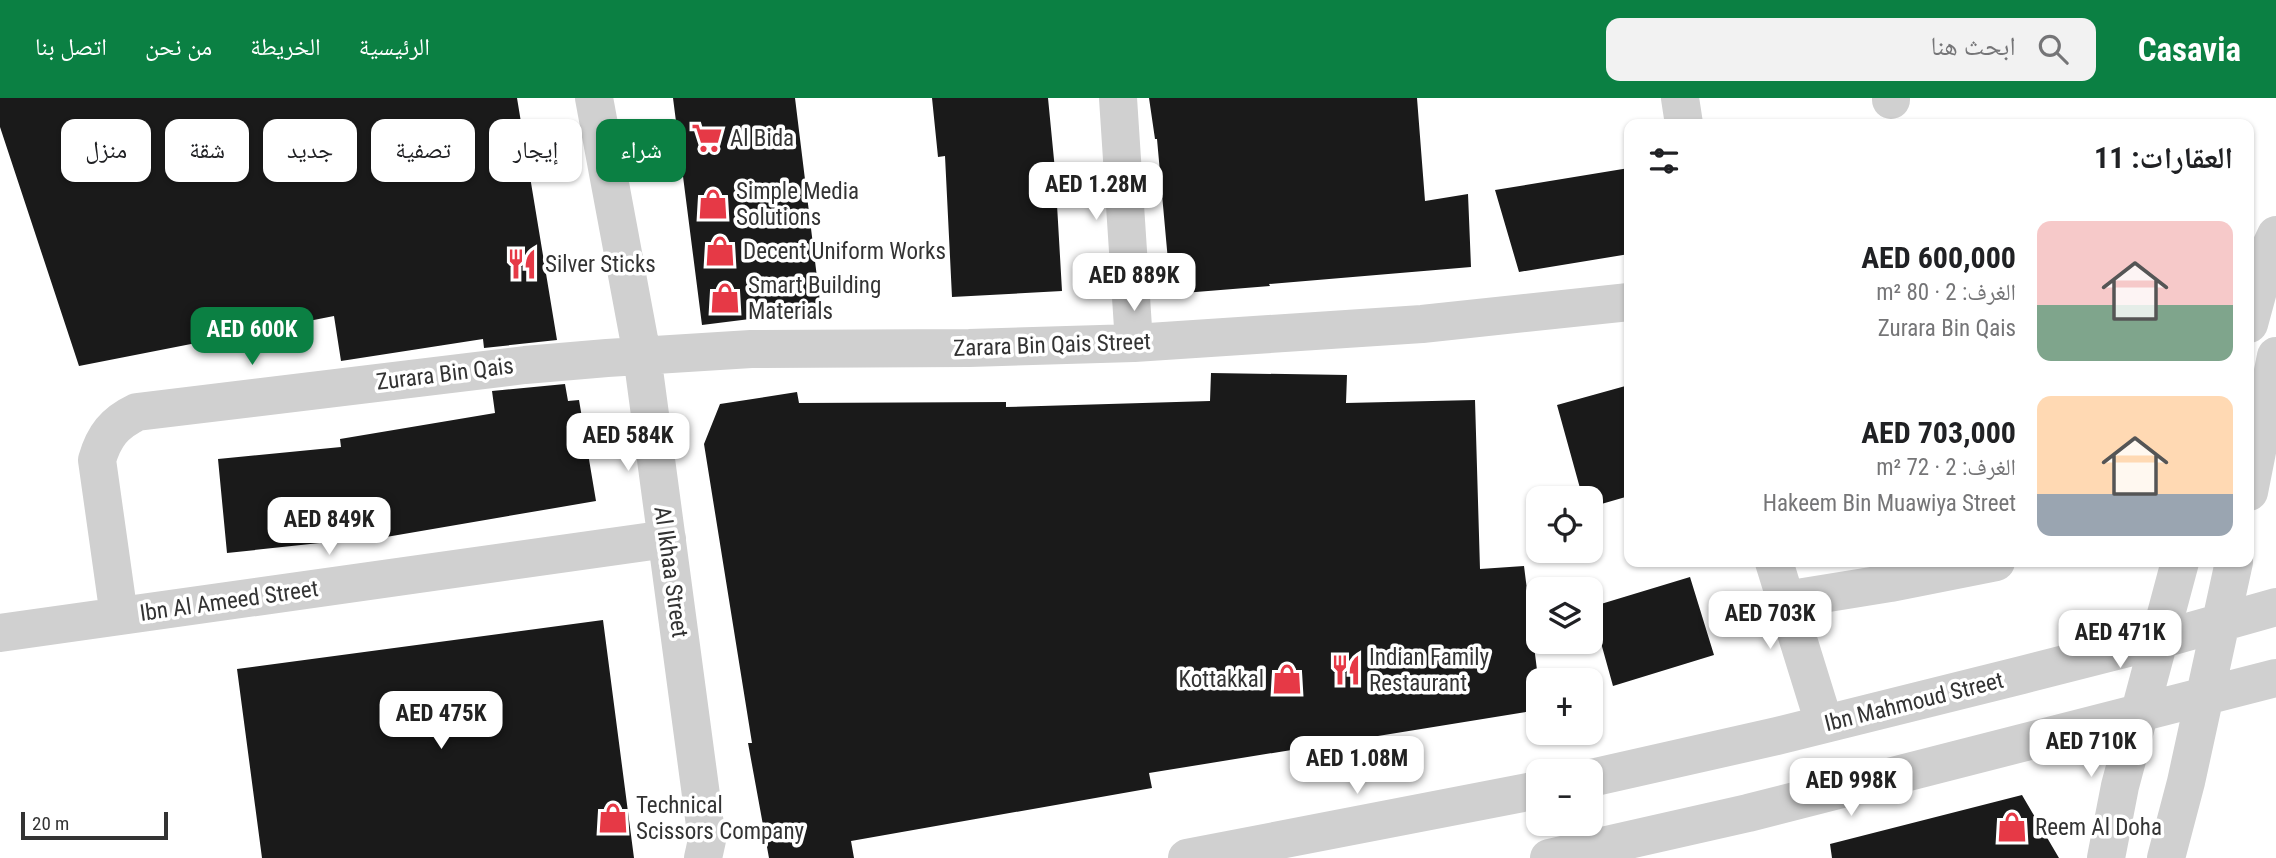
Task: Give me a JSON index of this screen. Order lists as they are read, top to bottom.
{
  "streets": {
    "street": [
      "Zarara Bin Qais Street",
      "Zurara Bin Qais",
      "Al Ikhaa Street",
      "Ibn Al Ameed Street",
      "Ibn Mahmoud Street"
    ]
  },
  "crossings": [
    ["Zarara Bin Qais Street", "Zurara Bin Qais"],
    ["Zarara Bin Qais Street", "Al Ikhaa Street"],
    ["Zurara Bin Qais", "Al Ikhaa Street"],
    ["Zurara Bin Qais", "Ibn Al Ameed Street"],
    ["Al Ikhaa Street", "Ibn Al Ameed Street"]
  ],
  "places": {
    "supermarket": ["Al Bida"],
    "shop": [
      "Simple Media Solutions",
      "Decent Uniform Works",
      "Smart Building Materials",
      "Kottakkal",
      "Technical Scissors Company",
      "Reem Al Doha"
    ],
    "restaurant": ["Silver Sticks", "Indian Family Restaurant"]
  },
  "scale_bar": "20 m",
  "page": {
    "header": "Casavia",
    "search": "ابحث هنا",
    "nav": [
      "الرئيسية",
      "الخريطة",
      "من نحن",
      "اتصل بنا"
    ],
    "chip": [
      "شراء",
      "إيجار",
      "تصفية",
      "جديد",
      "شقة",
      "منزل"
    ],
    "heading": "العقارات: 11",
    "price": [
      "AED 1.28M",
      "AED 889K",
      "AED 600K",
      "AED 584K",
      "AED 849K",
      "AED 703K",
      "AED 471K",
      "AED 475K",
      "AED 710K",
      "AED 1.08M",
      "AED 998K"
    ],
    "list": [
      {
        "name": "AED 600,000",
        "note": "الغرف: 2 · 80 m² · Zurara Bin Qais"
      },
      {
        "name": "AED 703,000",
        "note": "الغرف: 2 · 72 m² · Hakeem Bin Muawiya Street"
      }
    ],
    "map_buttons": ["+", "−"],
    "scale": "20 m"
  }
}
